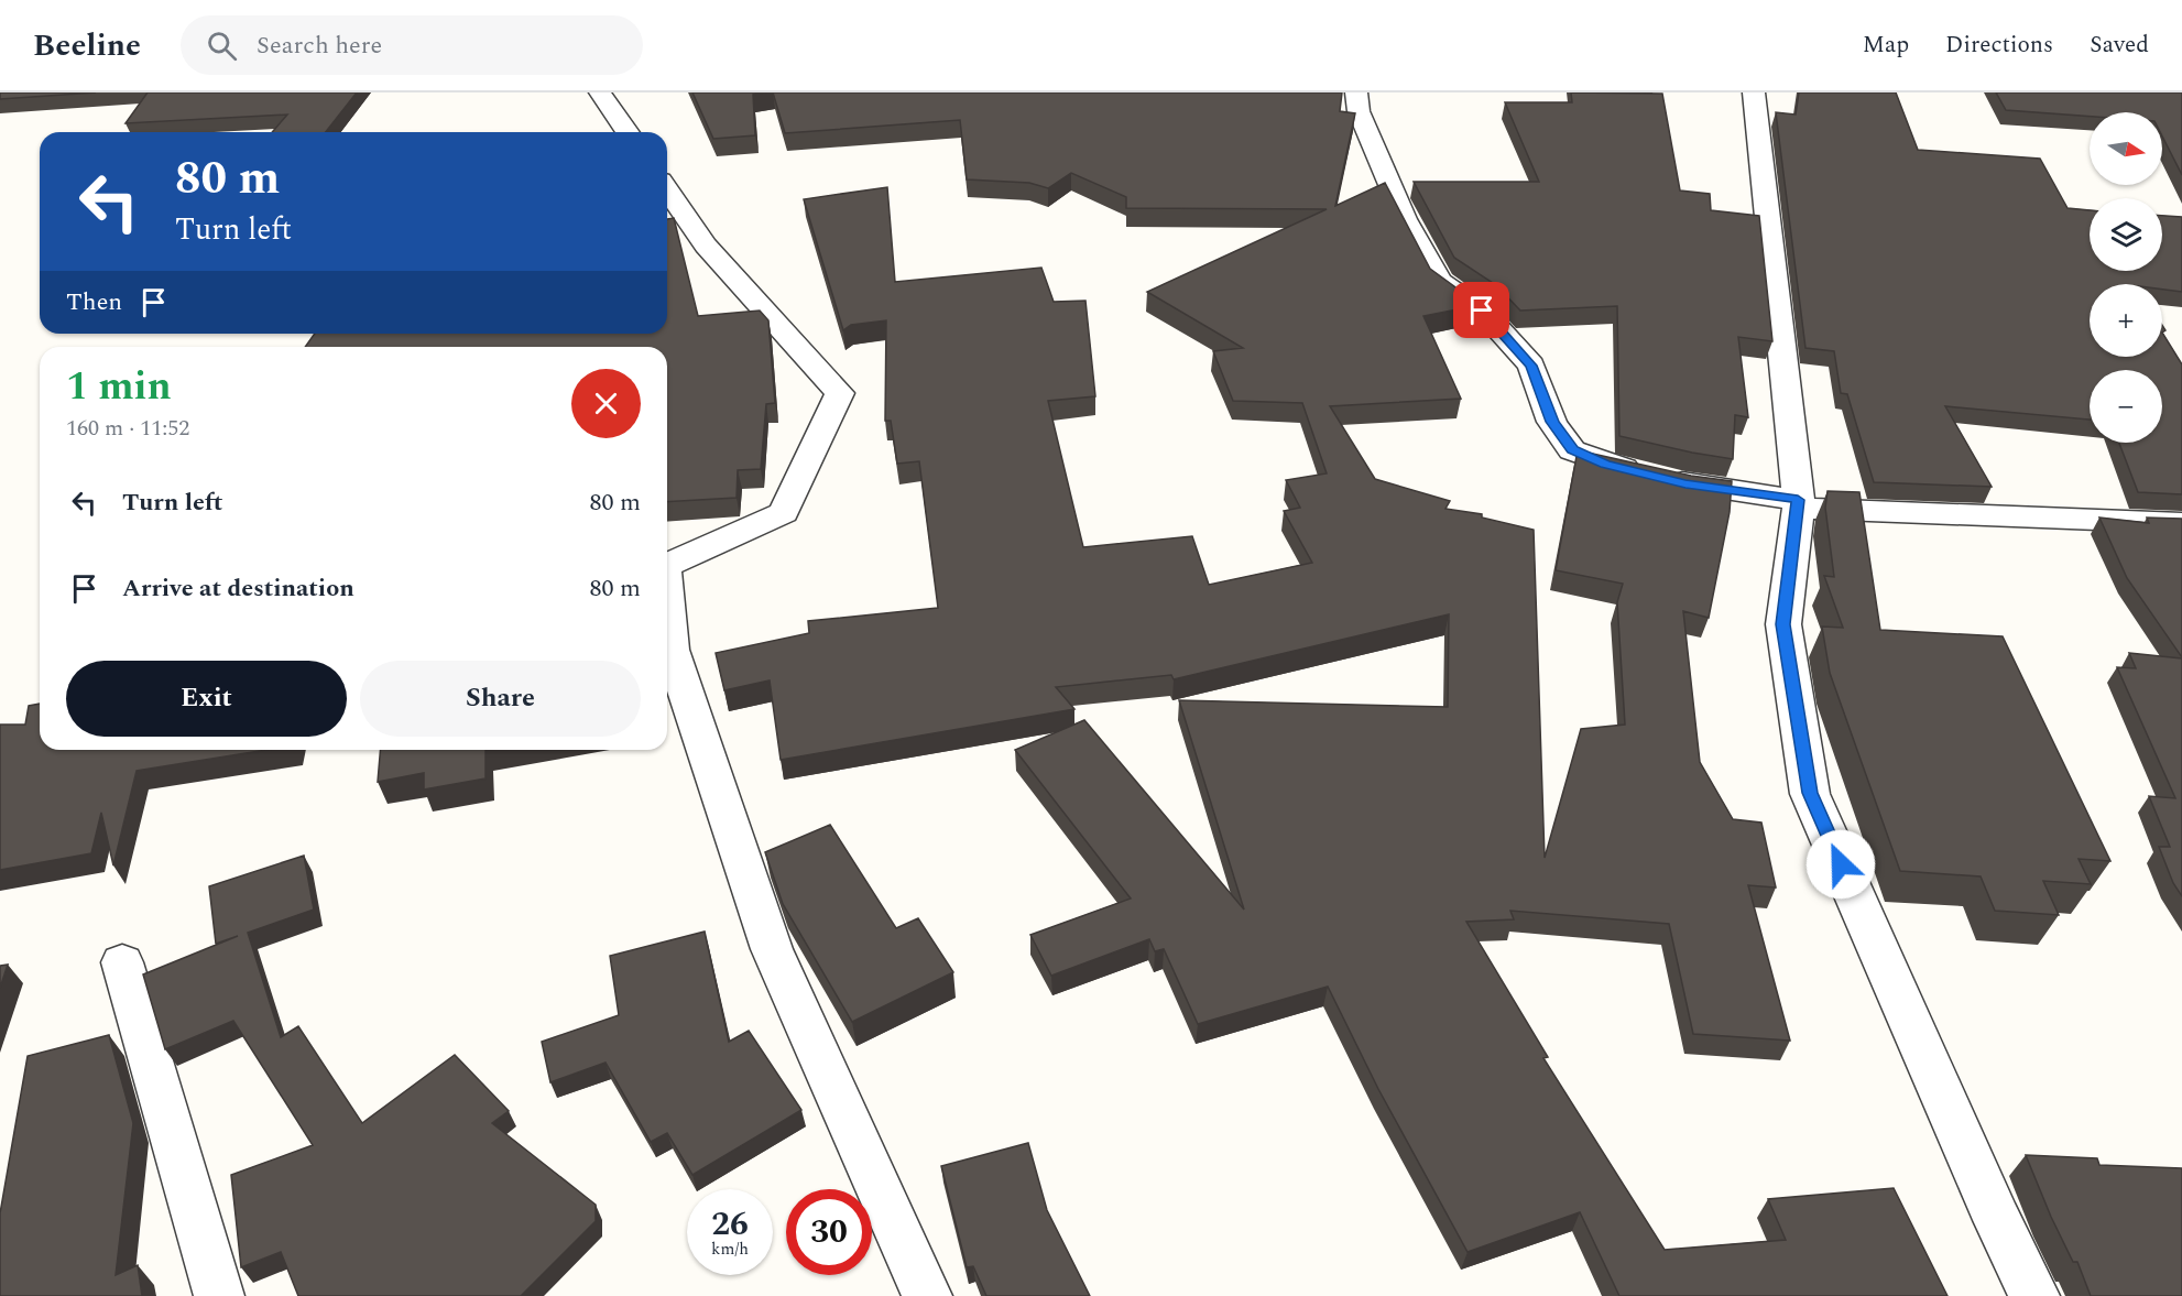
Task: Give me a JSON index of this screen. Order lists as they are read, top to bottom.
{
  "north": "right",
  "page": {
    "header": "Beeline",
    "search": "Search here",
    "nav": ["Map", "Directions", "Saved"],
    "map_buttons": ["+", "−"],
    "turn": ["80 m", "Turn left"],
    "then": "Then",
    "heading": ["1 min", "160 m · 11:52"],
    "list": [
      {
        "name": "Turn left",
        "value": "80 m"
      },
      {
        "name": "Arrive at destination",
        "value": "80 m"
      }
    ],
    "buttons": ["Exit", "Share"],
    "speed": "26 km/h",
    "limit": "30"
  }
}
